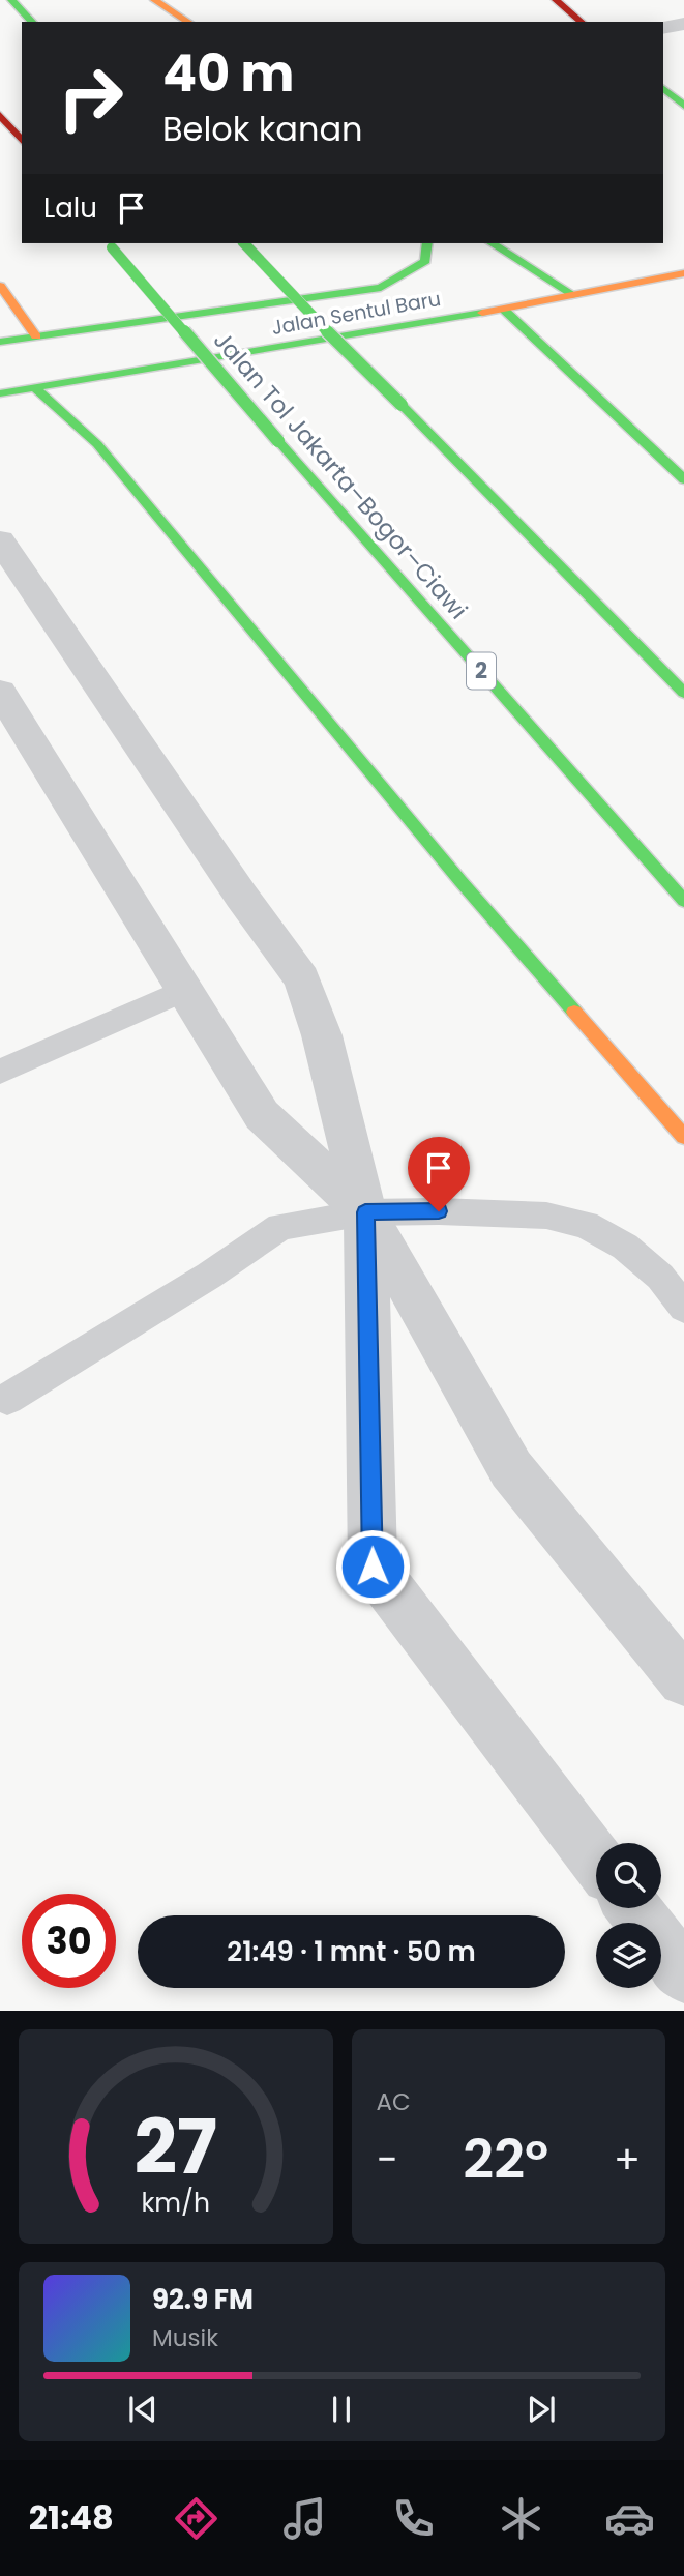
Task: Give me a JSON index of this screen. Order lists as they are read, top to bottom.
{
  "streets": {
    "main road": ["Jalan Sentul Baru", "Jalan Tol Jakarta–Bogor–Ciawi", "2"]
  },
  "page": {
    "turn": ["40 m", "Belok kanan"],
    "then": "Lalu",
    "limit": "30",
    "trip": "21:49 · 1 mnt · 50 m",
    "tile": "AC",
    "heat": ["−", "22°", "+"],
    "song": ["92.9 FM", "Musik"],
    "tabs": "21:48",
    "gauge": ["27", "km/h"]
  }
}
